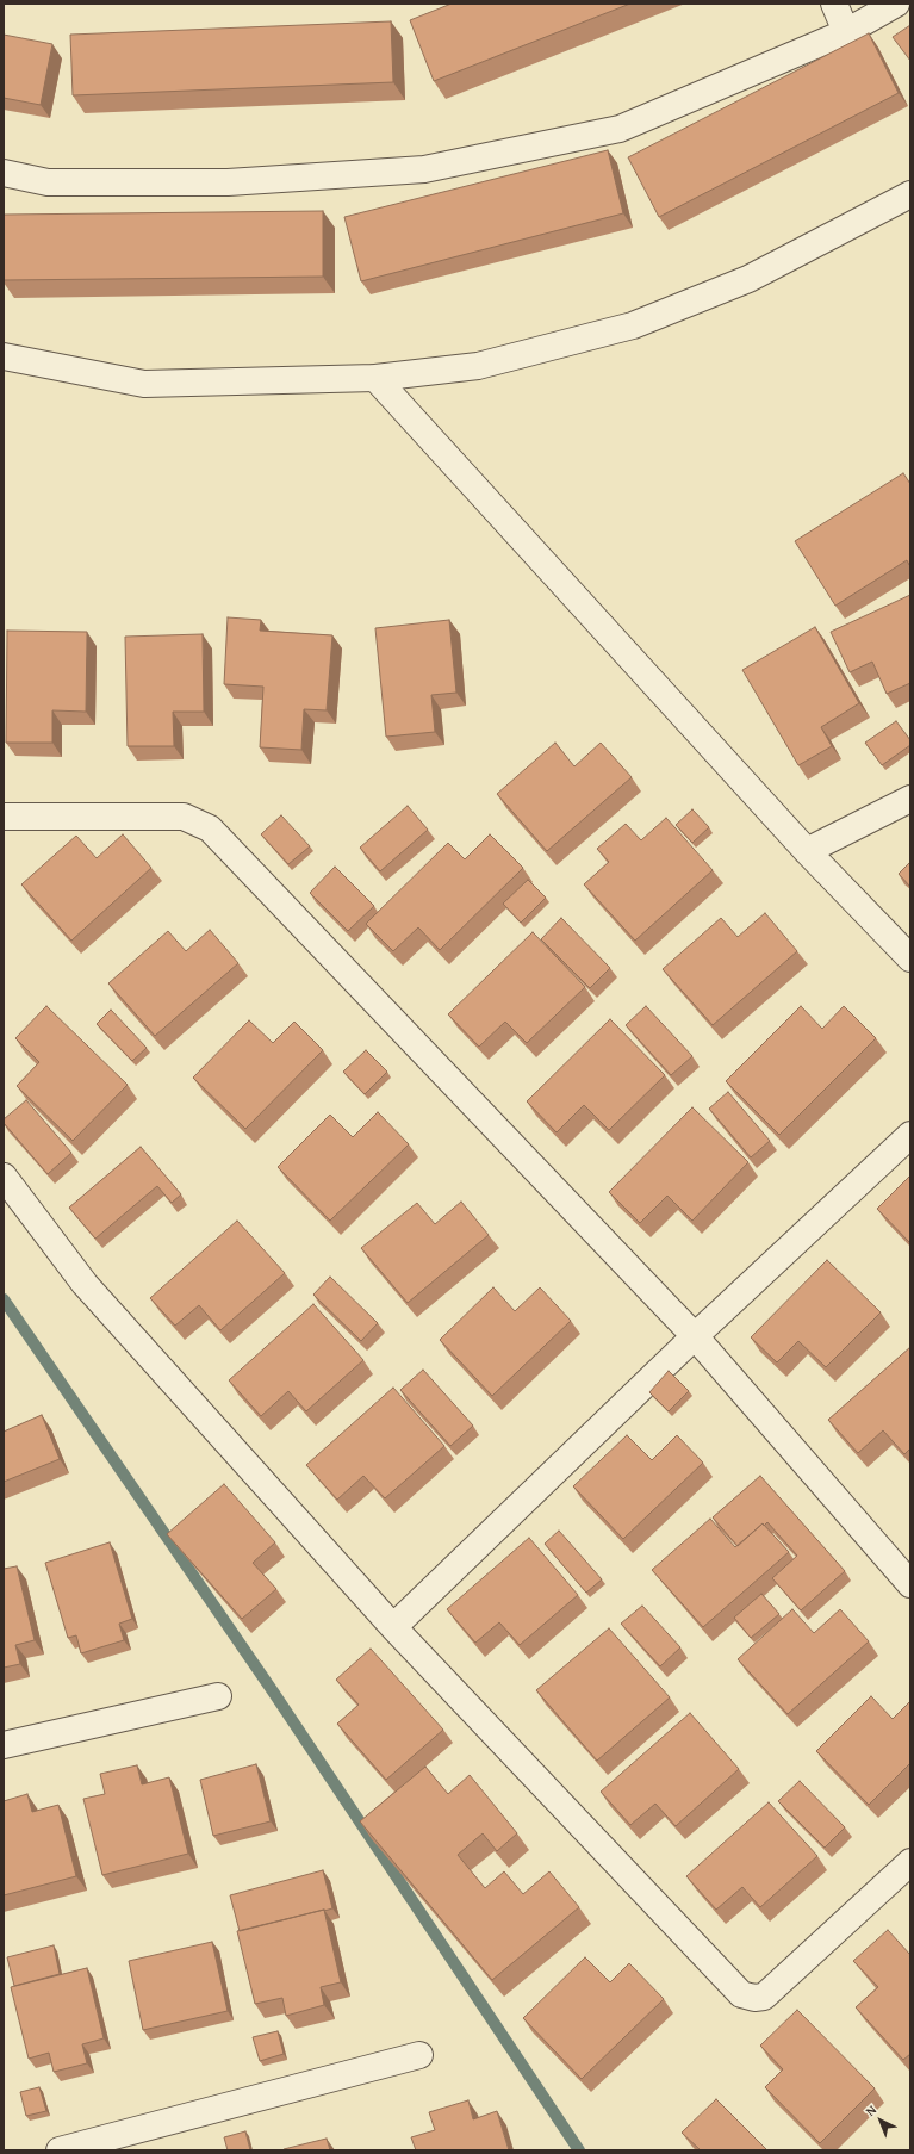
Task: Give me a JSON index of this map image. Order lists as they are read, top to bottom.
{
  "north": "top left"
}
